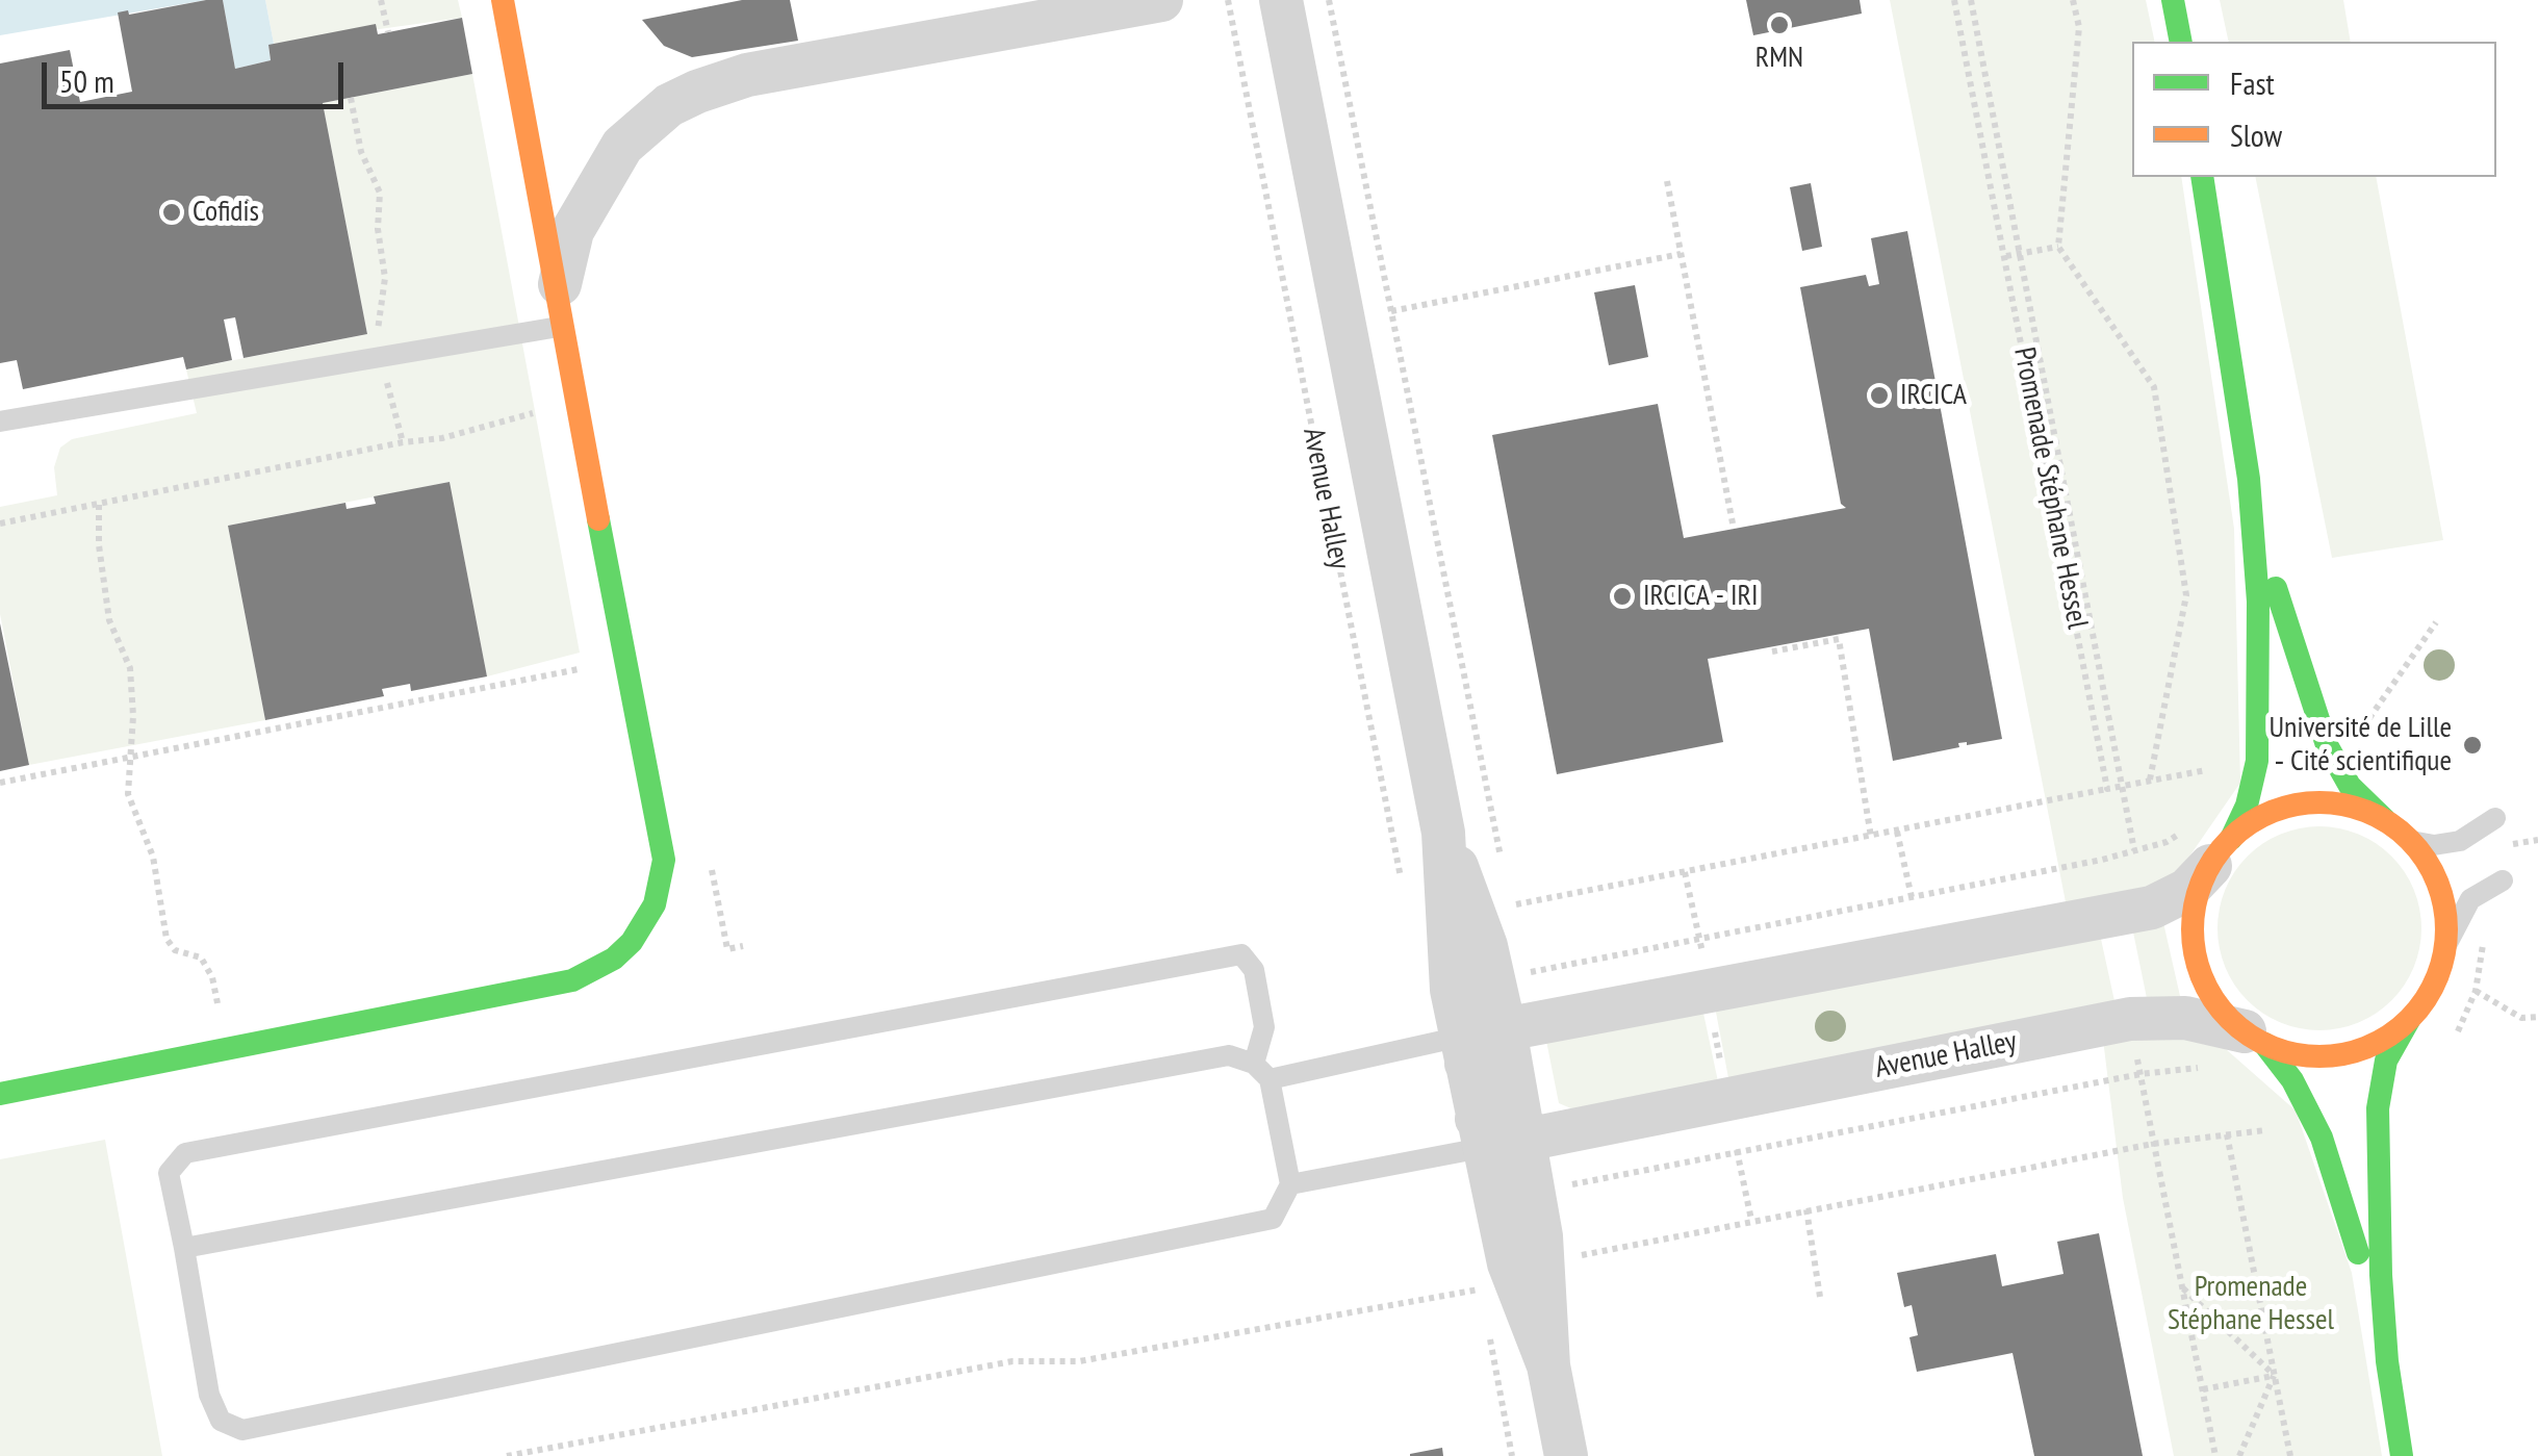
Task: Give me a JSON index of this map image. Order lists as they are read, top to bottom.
{
  "streets": {
    "street": ["Avenue Halley"],
    "path": ["Promenade Stéphane Hessel"]
  },
  "parks": ["Promenade Stéphane Hessel"],
  "places": [
    "RMN",
    "Cofidis",
    "IRCICA",
    "IRCICA - IRI",
    "Université de Lille ‐ Cité scientifique"
  ],
  "legend": ["Fast", "Slow"],
  "scale_bar": "50 m"
}
